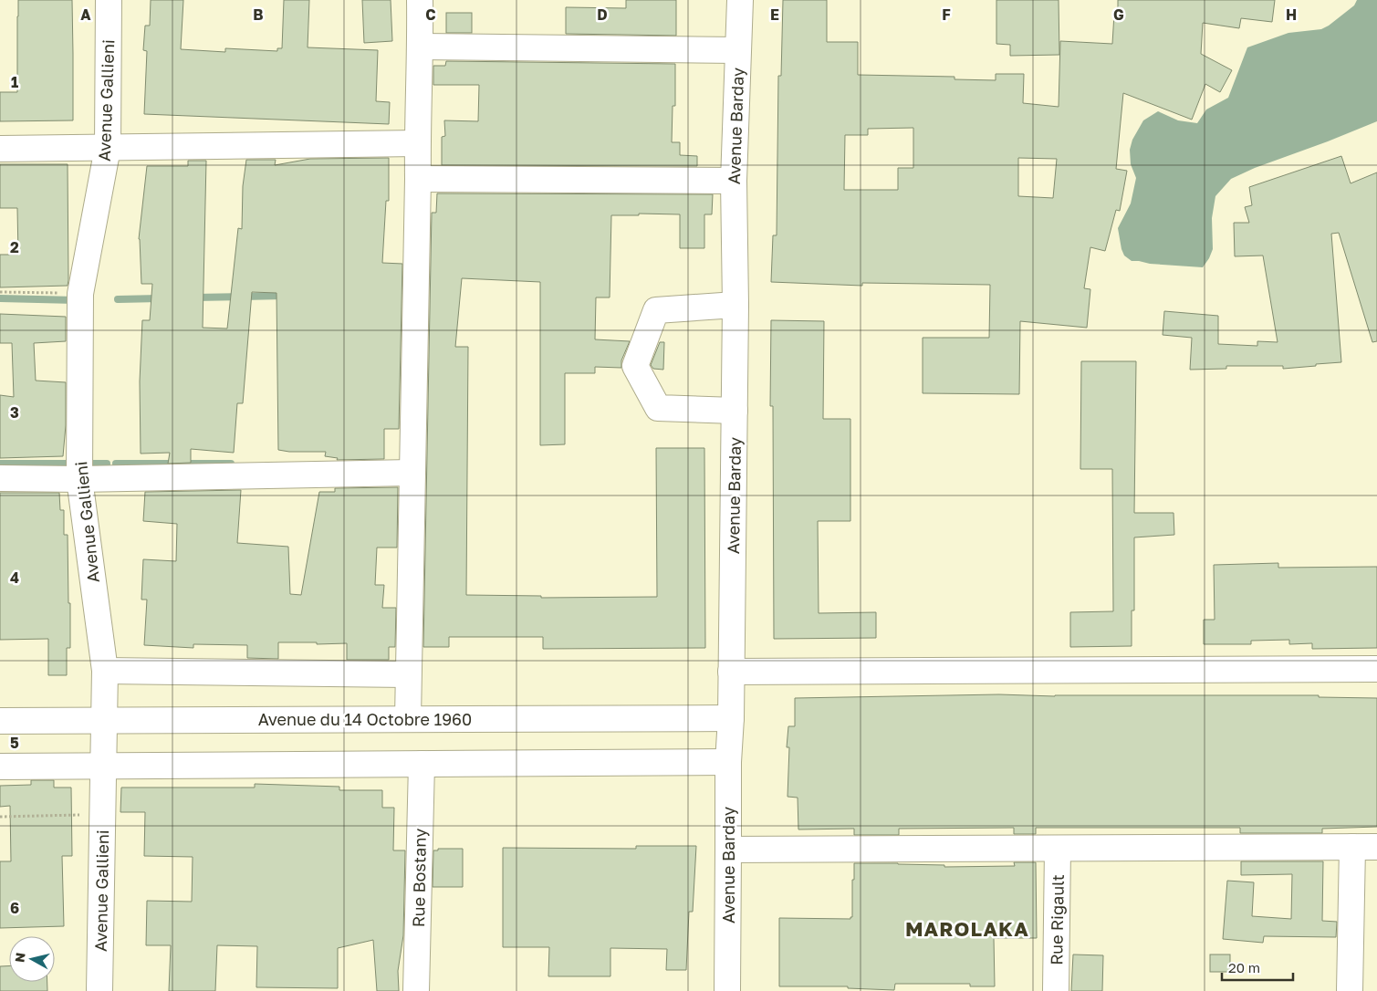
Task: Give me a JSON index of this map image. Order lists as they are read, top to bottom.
{
  "streets": {
    "street": [
      "Avenue Gallieni",
      "Avenue Barday",
      "Avenue du 14 Octobre 1960",
      "Rue Bostany",
      "Rue Rigault"
    ]
  },
  "crossings": [
    ["Avenue Gallieni", "Avenue du 14 Octobre 1960"],
    ["Avenue Barday", "Avenue du 14 Octobre 1960"]
  ],
  "districts": ["MAROLAKA"],
  "scale_bar": "20 m",
  "north": "left",
  "grid": {
    "columns": [
      "A",
      "B",
      "C",
      "D",
      "E",
      "F",
      "G",
      "H"
    ],
    "rows": [
      "1",
      "2",
      "3",
      "4",
      "5",
      "6"
    ]
  }
}
